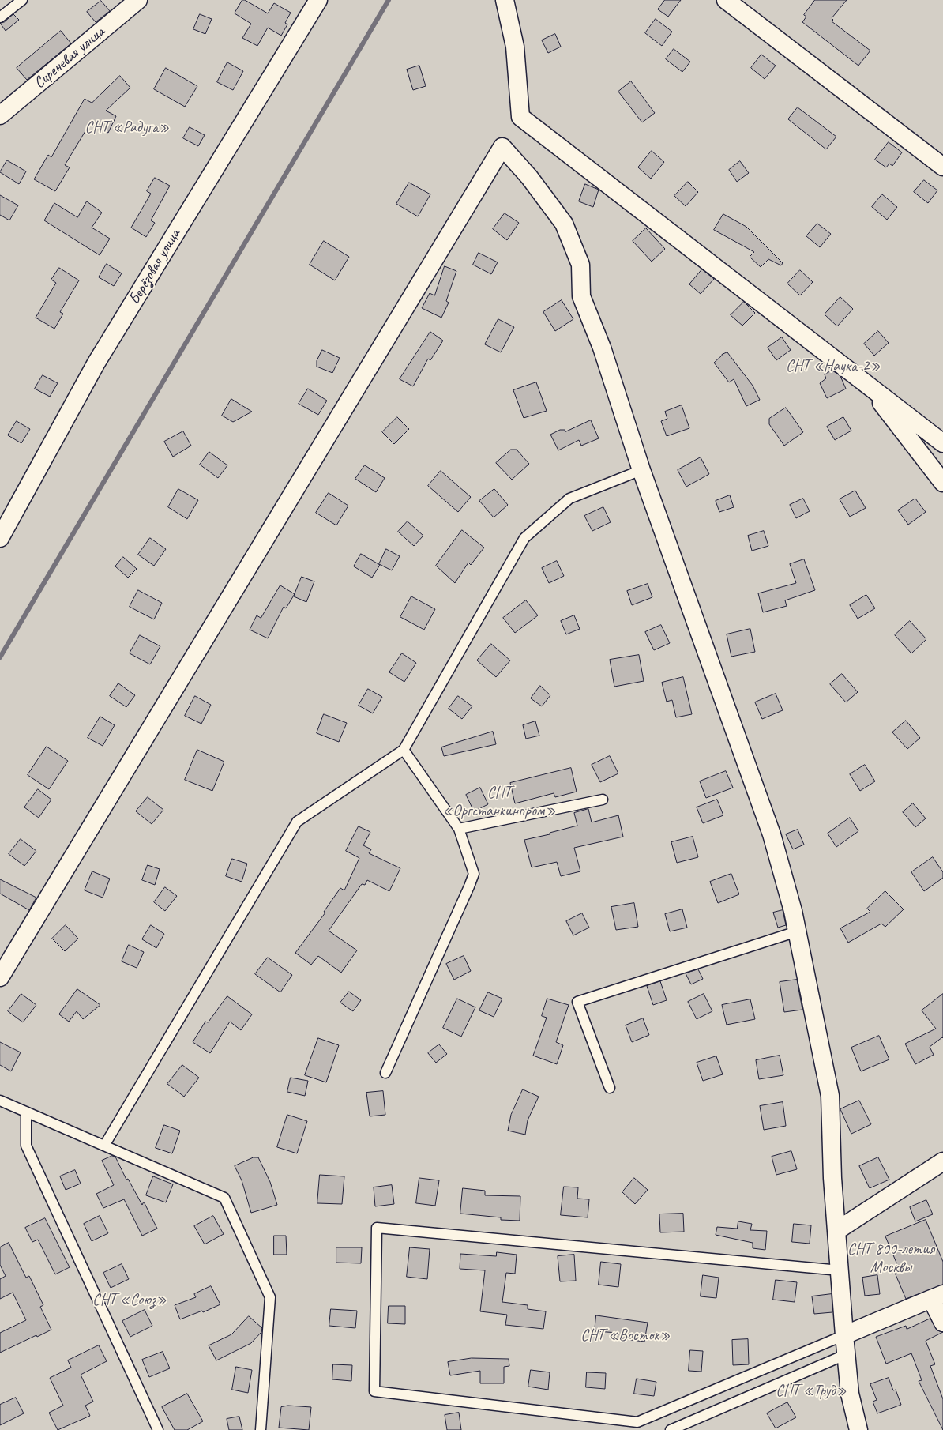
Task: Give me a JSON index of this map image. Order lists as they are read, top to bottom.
{
  "streets": {
    "street": ["Сиреневая улица", "Берёзовая улица"]
  },
  "parks": [
    "СНТ «Радуга»",
    "СНТ «Наука-2»",
    "СНТ «Оргстанкинпром»",
    "СНТ 800-летия Москвы",
    "СНТ «Союз»",
    "СНТ «Восток»",
    "СНТ «Труд»"
  ]
}
